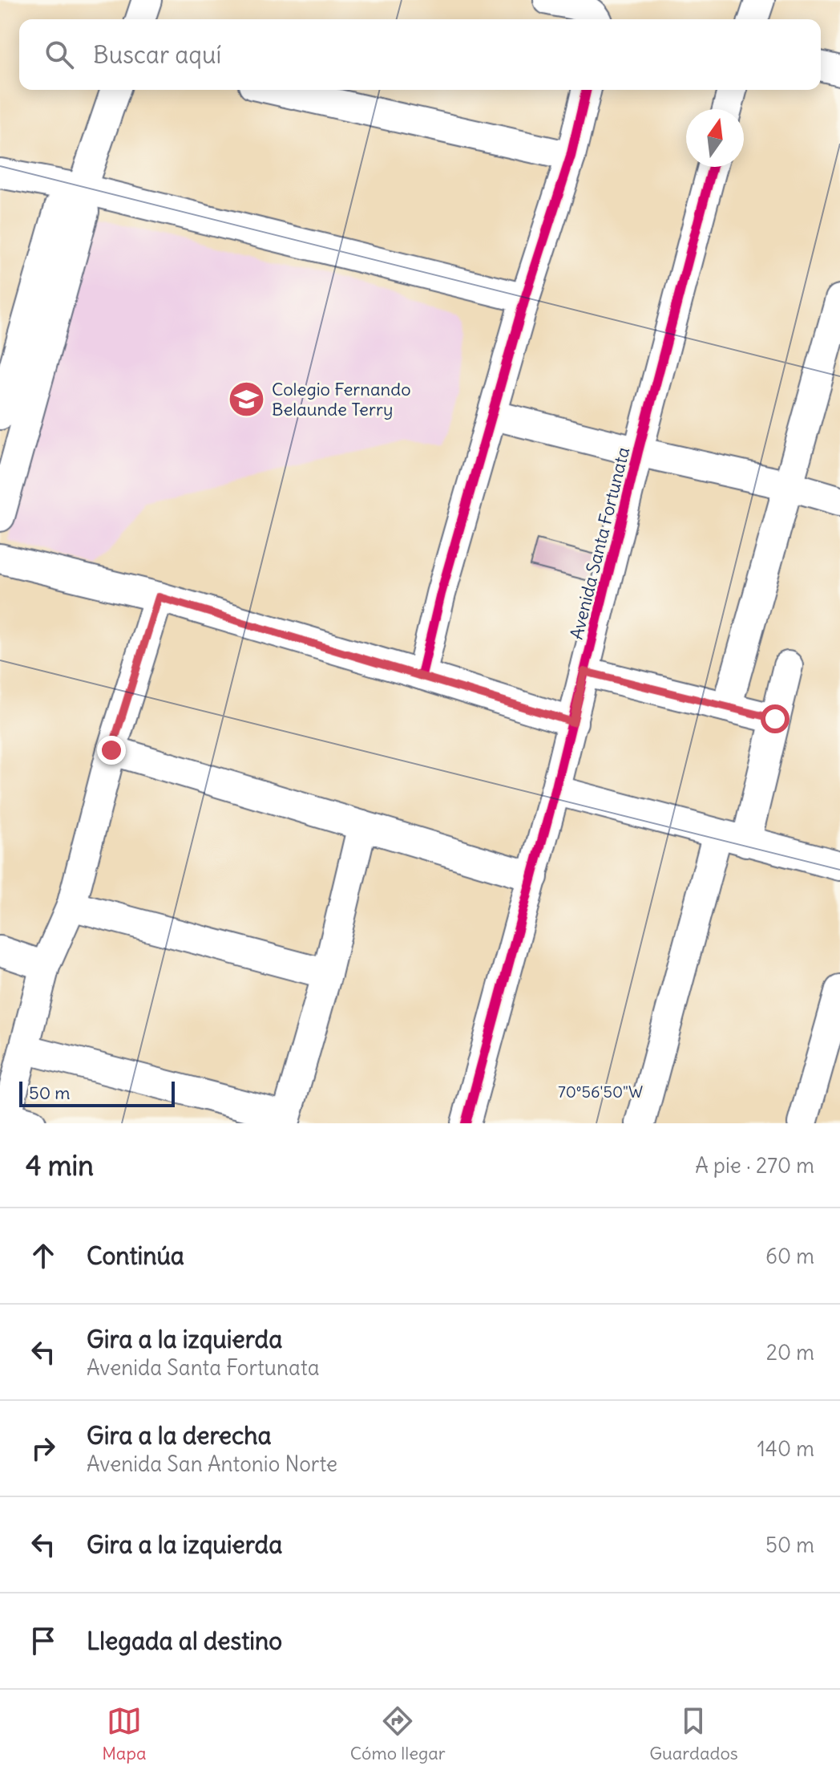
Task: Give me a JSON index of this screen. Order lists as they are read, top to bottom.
{
  "streets": {
    "street": ["Avenida Santa Fortunata"]
  },
  "places": {
    "school or university": ["Colegio Fernando Belaunde Terry"]
  },
  "scale_bar": "50 m",
  "north": "top",
  "page": {
    "search": "Buscar aquí",
    "scale": "50 m",
    "heading": ["4 min", "A pie · 270 m"],
    "list": [
      ["Continúa", "60 m"],
      ["Gira a la izquierda", "Avenida Santa Fortunata", "20 m"],
      ["Gira a la derecha", "Avenida San Antonio Norte", "140 m"],
      ["Gira a la izquierda", "50 m"],
      "Llegada al destino"
    ],
    "nav": ["Mapa", "Cómo llegar", "Guardados"]
  },
  "coordinates": ["70°56'50\"W"]
}
